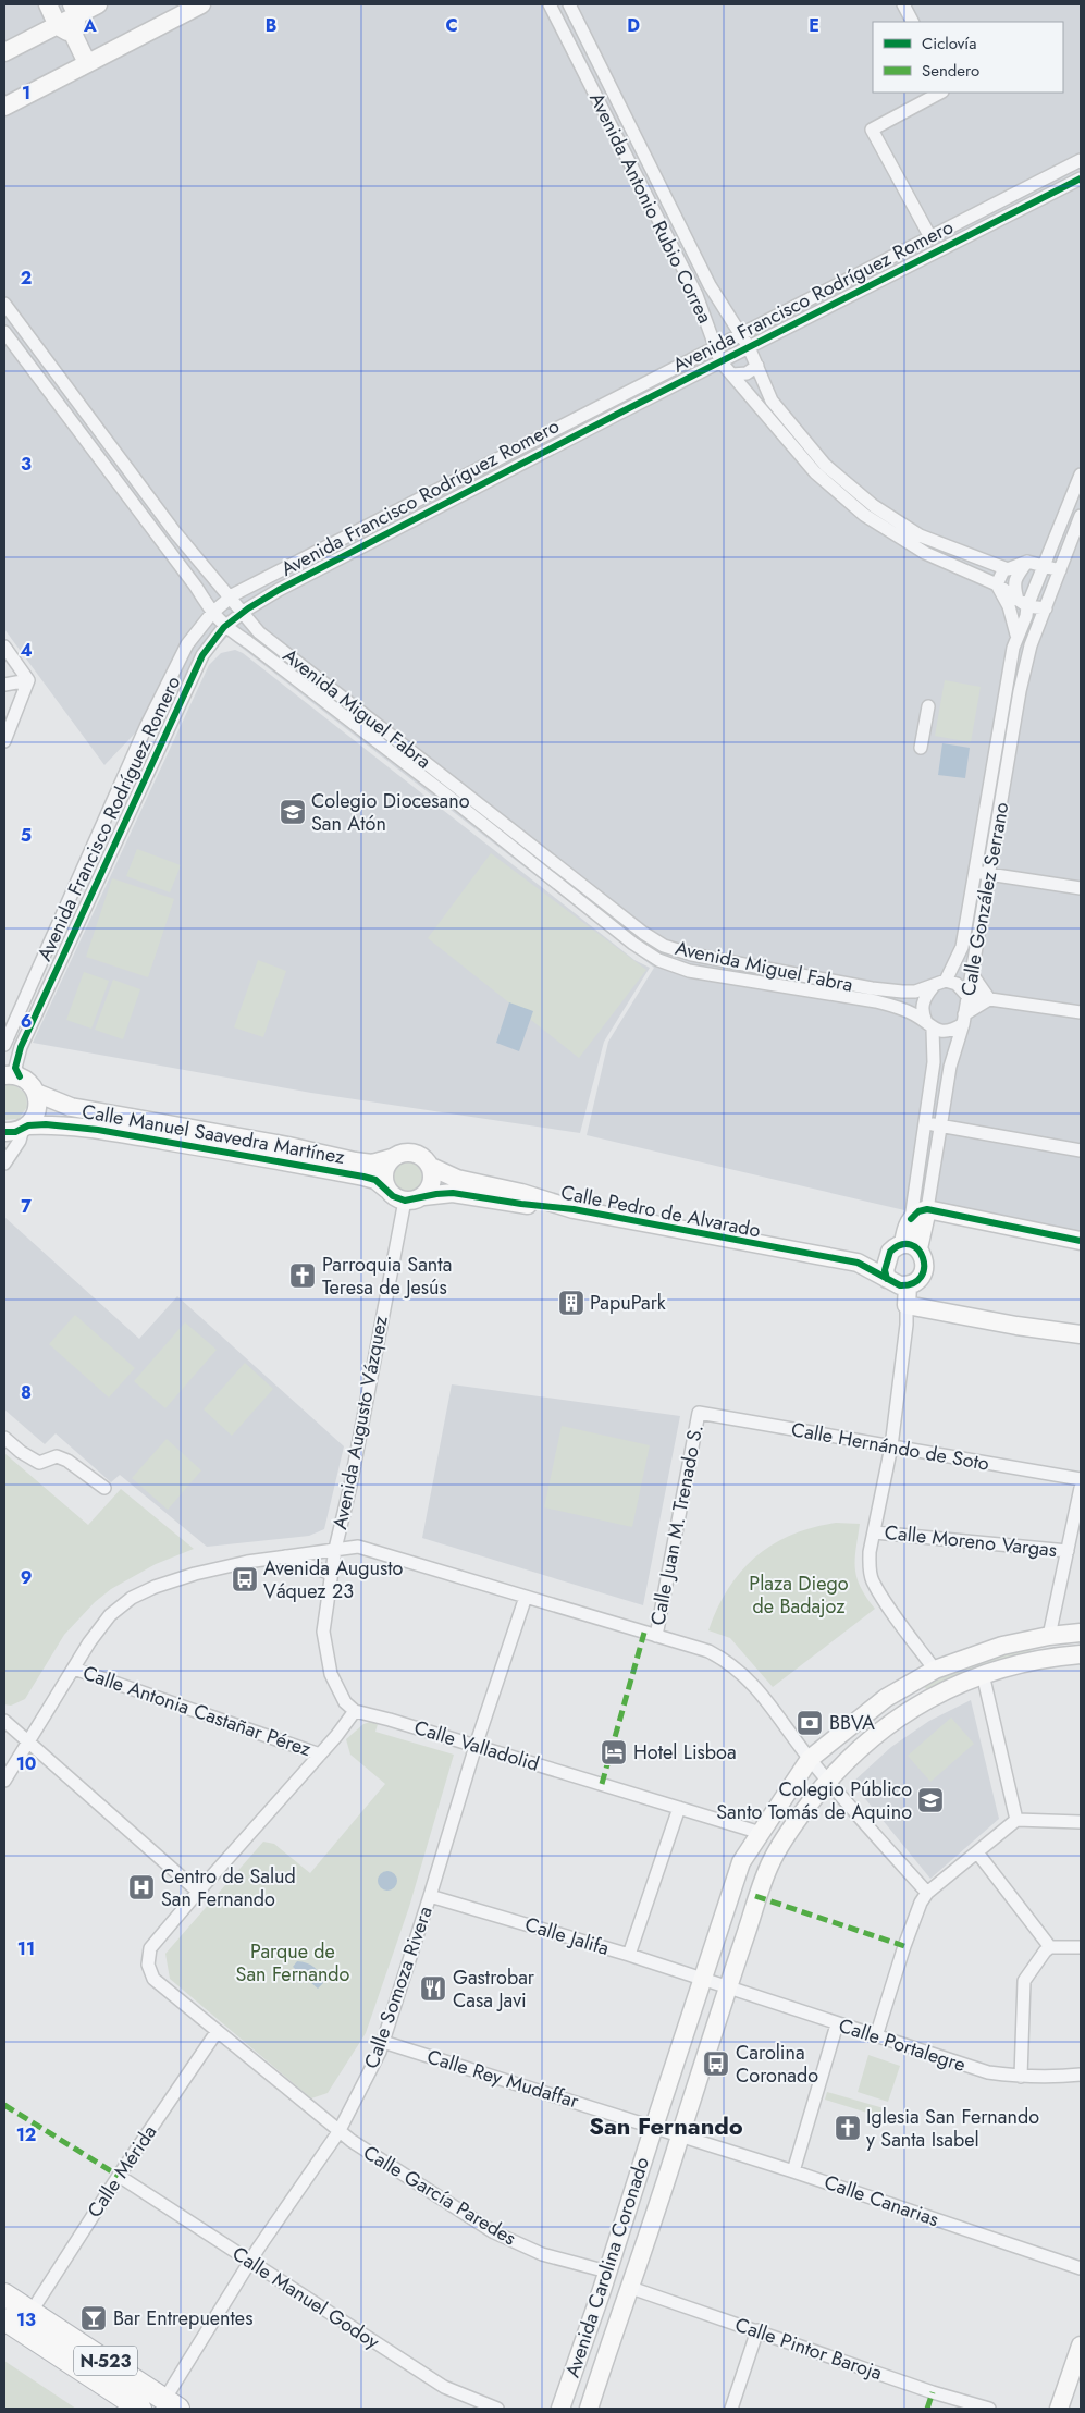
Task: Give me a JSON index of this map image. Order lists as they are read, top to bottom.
{
  "streets": {
    "highway": ["N-523"],
    "main road": ["Calle Manuel Saavedra Martínez", "Calle Pedro de Alvarado", "Avenida Carolina Coronado"],
    "street": [
      "Avenida Antonio Rubio Correa",
      "Avenida Francisco Rodríguez Romero",
      "Avenida Miguel Fabra",
      "Calle González Serrano",
      "Avenida Augusto Vázquez",
      "Calle Hernándo de Soto",
      "Calle Juan M. Trenado S.",
      "Calle Moreno Vargas",
      "Calle Antonia Castañar Pérez",
      "Calle Valladolid",
      "Calle Jalifa",
      "Calle Somoza Rivera",
      "Calle Portalegre",
      "Calle Rey Mudaffar",
      "Calle Mérida",
      "Calle García Paredes",
      "Calle Canarias",
      "Calle Manuel Godoy",
      "Calle Pintor Baroja"
    ]
  },
  "crossings": [
    ["Avenida Antonio Rubio Correa", "Avenida Francisco Rodríguez Romero"],
    ["Avenida Antonio Rubio Correa", "Calle González Serrano"],
    ["Avenida Francisco Rodríguez Romero", "Avenida Miguel Fabra"],
    ["Avenida Miguel Fabra", "Calle González Serrano"],
    ["Calle Manuel Saavedra Martínez", "Calle Pedro de Alvarado"],
    ["Calle Manuel Saavedra Martínez", "Avenida Augusto Vázquez"],
    ["Calle Pedro de Alvarado", "Avenida Augusto Vázquez"],
    ["Avenida Augusto Vázquez", "Calle Juan M. Trenado S."],
    ["Avenida Augusto Vázquez", "Calle Antonia Castañar Pérez"],
    ["Avenida Augusto Vázquez", "Calle Somoza Rivera"],
    ["Avenida Augusto Vázquez", "Avenida Carolina Coronado"],
    ["Calle Hernándo de Soto", "Calle Juan M. Trenado S."],
    ["Calle Valladolid", "Calle Somoza Rivera"],
    ["Calle Valladolid", "Avenida Carolina Coronado"],
    ["Calle Jalifa", "Calle Somoza Rivera"],
    ["Calle Jalifa", "Avenida Carolina Coronado"],
    ["Calle Somoza Rivera", "Calle Rey Mudaffar"],
    ["Calle Somoza Rivera", "Calle García Paredes"],
    ["Calle Somoza Rivera", "Calle Manuel Godoy"],
    ["Calle Somoza Rivera", "N-523"],
    ["Calle Portalegre", "Avenida Carolina Coronado"],
    ["Calle Rey Mudaffar", "Avenida Carolina Coronado"],
    ["Calle Mérida", "Calle Manuel Godoy"],
    ["Calle Mérida", "N-523"],
    ["Calle García Paredes", "Avenida Carolina Coronado"],
    ["Calle Canarias", "Avenida Carolina Coronado"],
    ["Avenida Carolina Coronado", "Calle Pintor Baroja"]
  ],
  "districts": ["San Fernando"],
  "parks": ["Plaza Diego de Badajoz", "Parque de San Fernando"],
  "places": {
    "school or university": ["Colegio Diocesano San Atón", "Colegio Público Santo Tomás de Aquino"],
    "church": ["Parroquia Santa Teresa de Jesús", "Iglesia San Fernando y Santa Isabel"],
    "building": ["PapuPark"],
    "bus stop": ["Avenida Augusto Váquez 23", "Carolina Coronado"],
    "bank": ["BBVA"],
    "hotel": ["Hotel Lisboa"],
    "hospital": ["Centro de Salud San Fernando"],
    "restaurant": ["Gastrobar Casa Javi"],
    "bar": ["Bar Entrepuentes"]
  },
  "legend": ["Ciclovía", "Sendero"],
  "grid": {
    "columns": [
      "A",
      "B",
      "C",
      "D",
      "E"
    ],
    "rows": [
      "1",
      "2",
      "3",
      "4",
      "5",
      "6",
      "7",
      "8",
      "9",
      "10",
      "11",
      "12",
      "13"
    ]
  }
}
